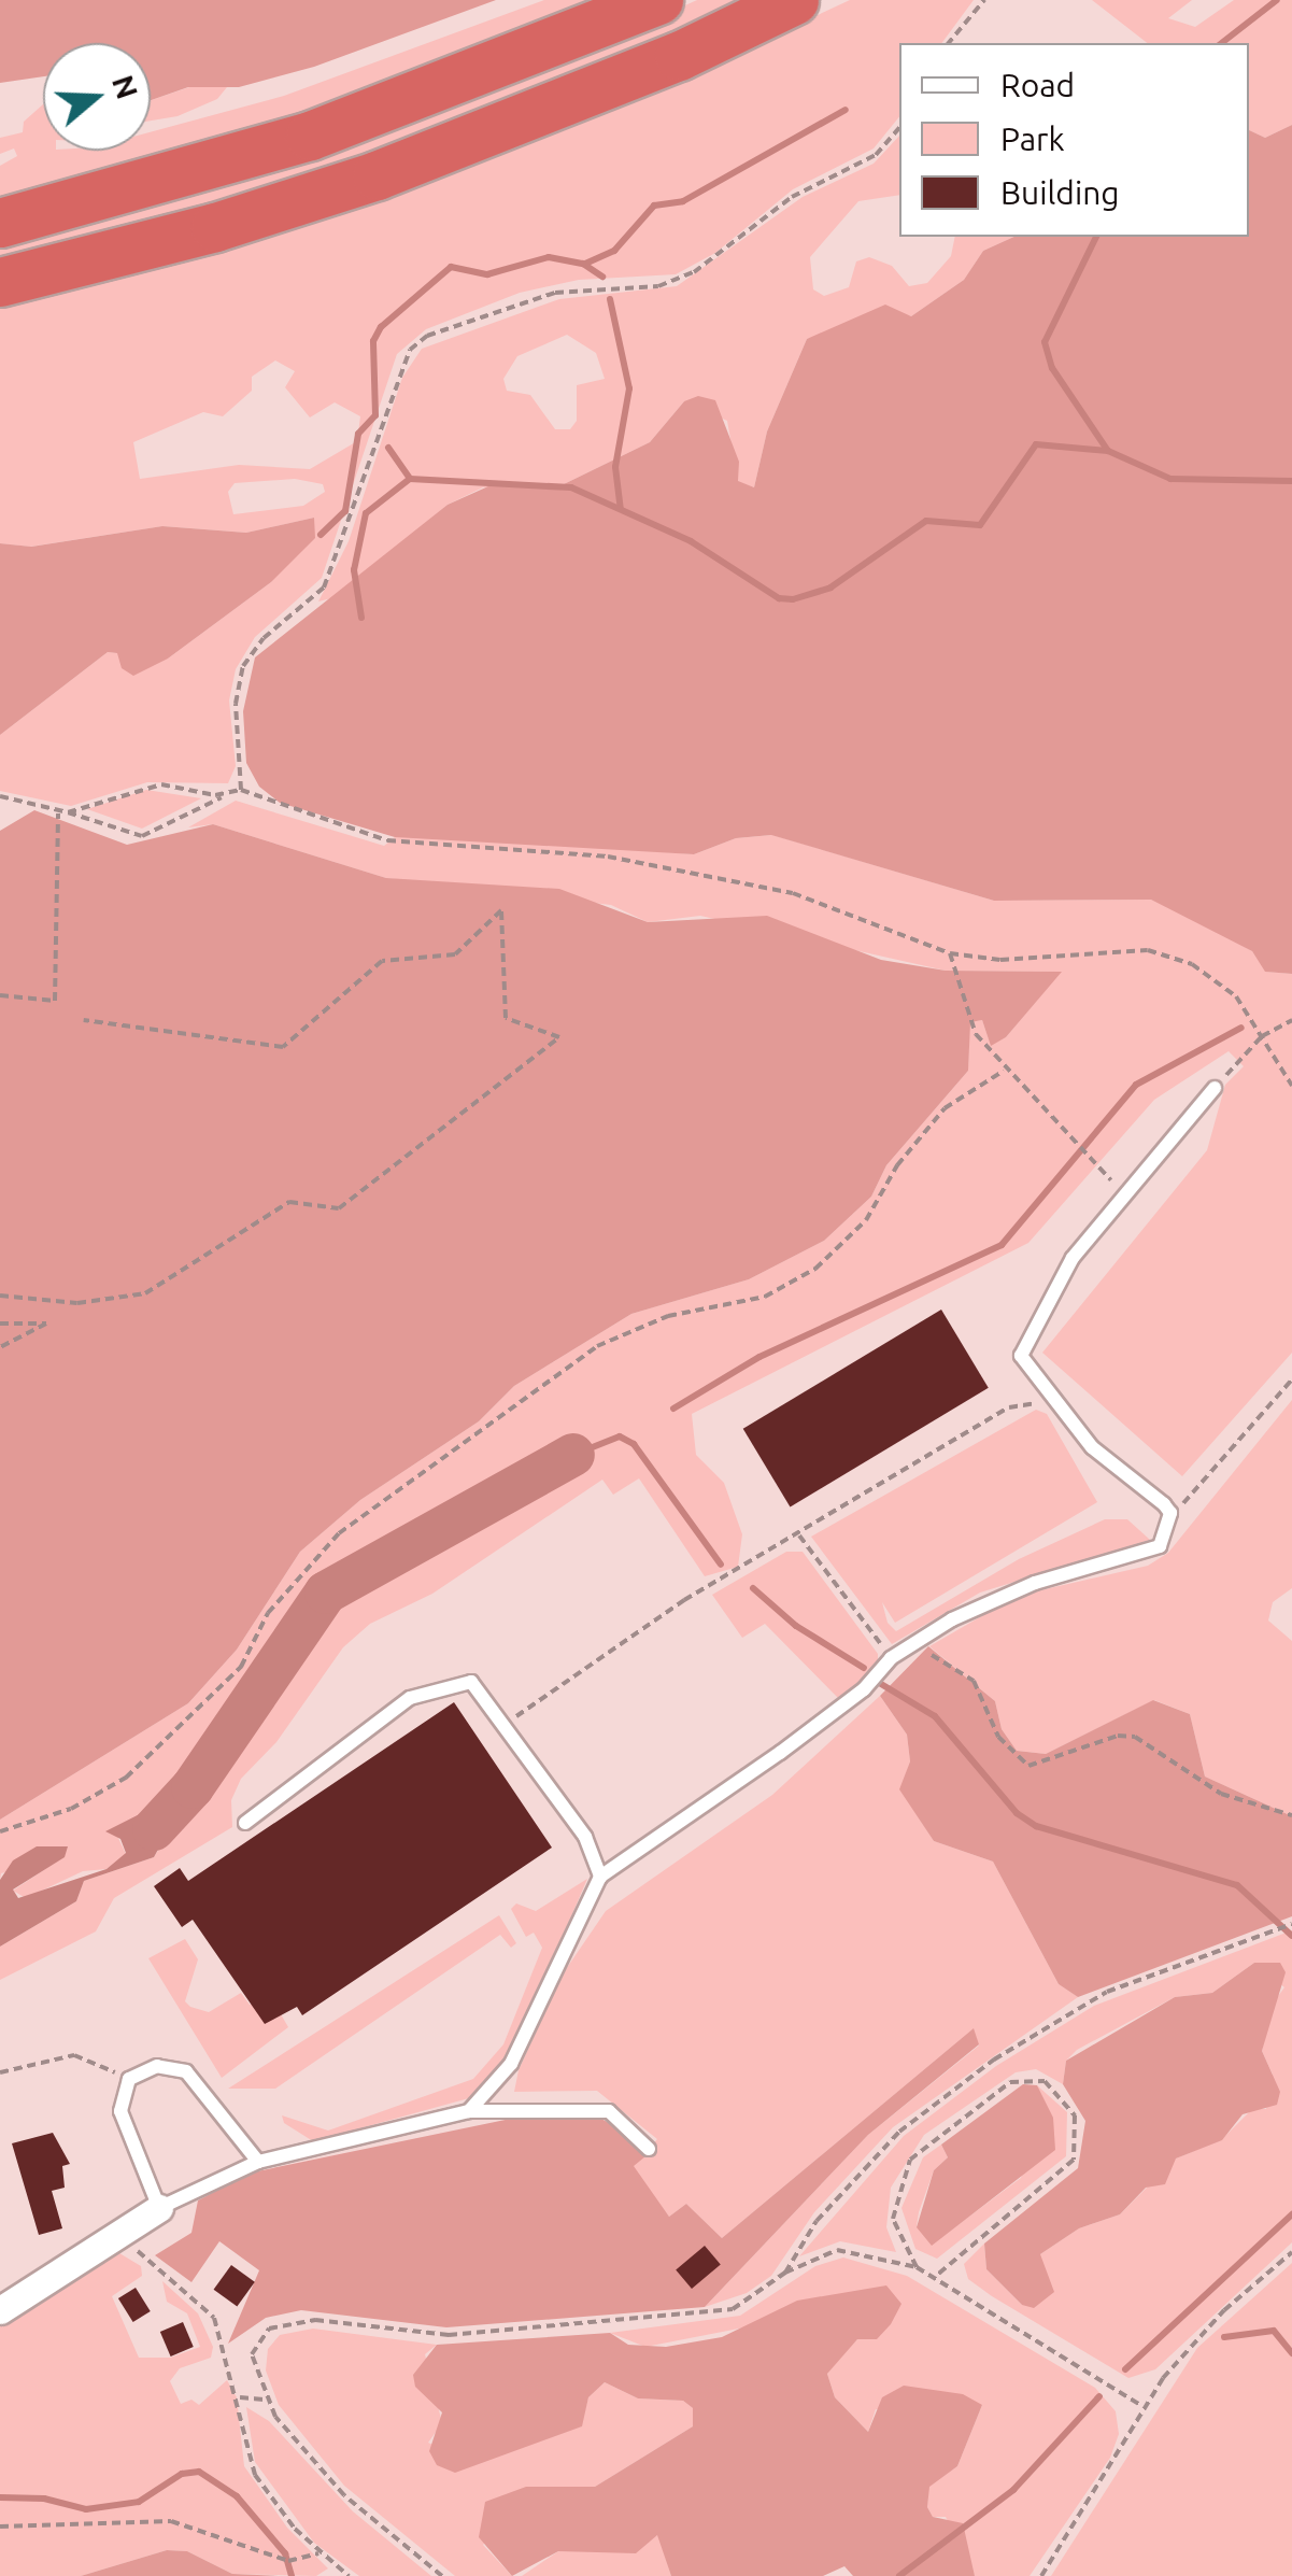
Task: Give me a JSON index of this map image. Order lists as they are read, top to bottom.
{
  "legend": ["Road", "Park", "Building"],
  "north": "right"
}
